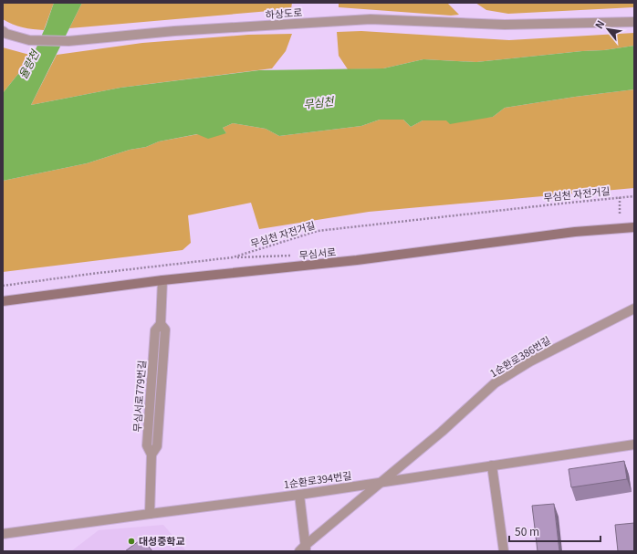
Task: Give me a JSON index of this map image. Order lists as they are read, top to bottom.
{
  "streets": {
    "street": [
      "하상도로",
      "무심서로",
      "1순환로386번길",
      "무심서로779번길",
      "1순환로394번길"
    ],
    "path": ["무심천 자전거길"]
  },
  "crossings": [
    ["무심서로", "무심서로779번길"],
    ["1순환로386번길", "1순환로394번길"],
    ["무심서로779번길", "1순환로394번길"]
  ],
  "water": ["율량천", "무심천"],
  "places": ["대성중학교"],
  "scale_bar": "50 m",
  "north": "top left"
}
